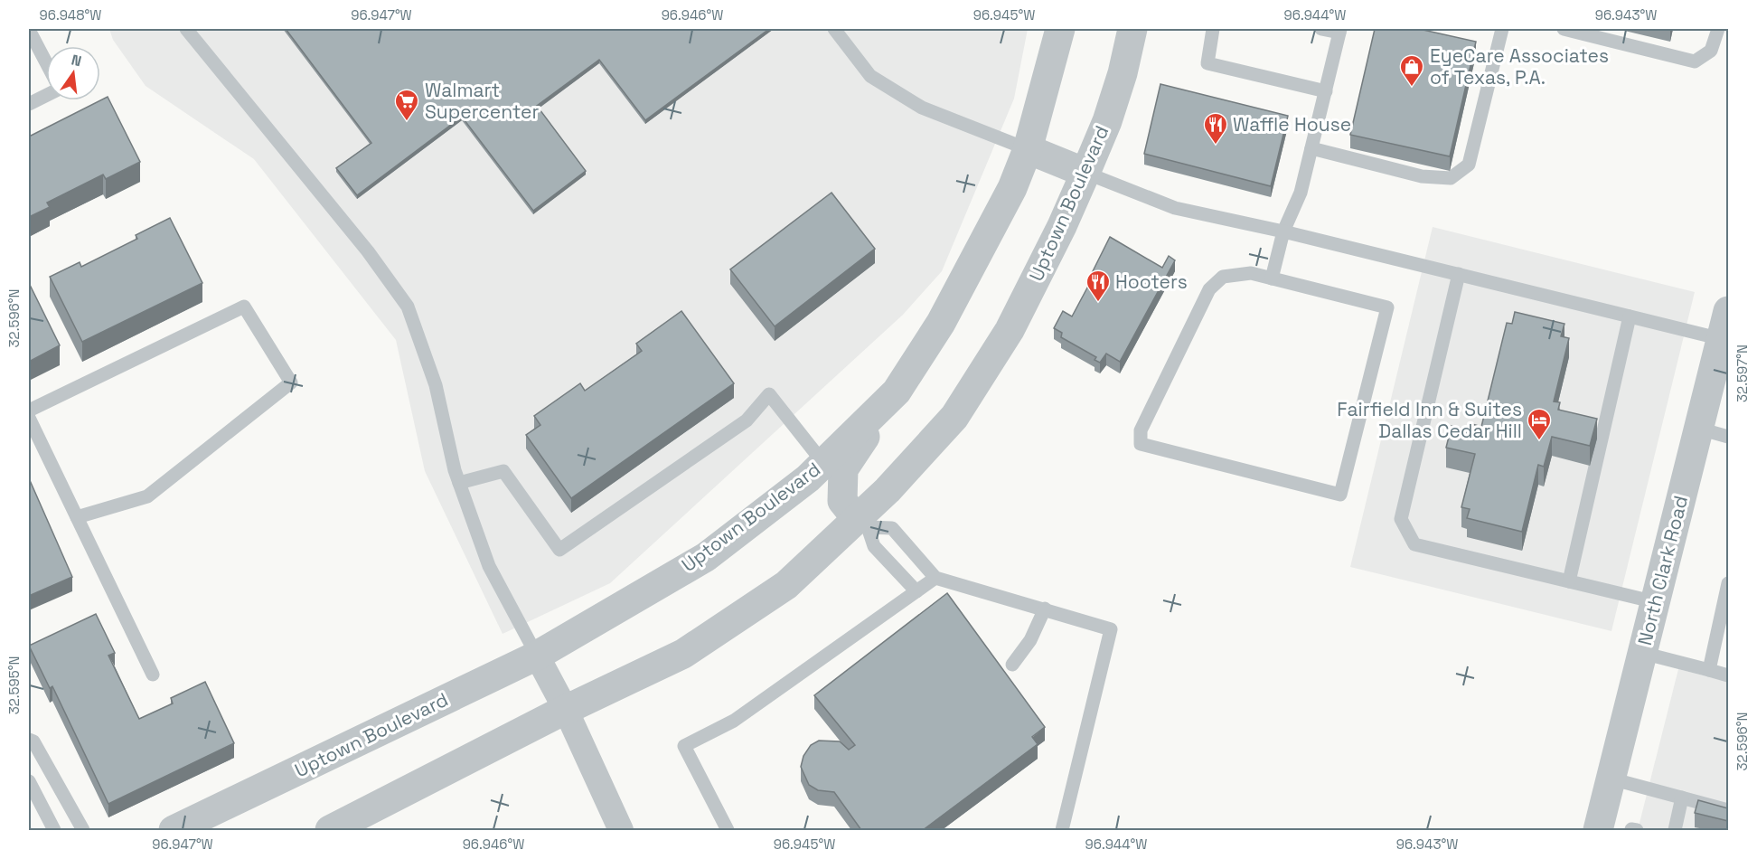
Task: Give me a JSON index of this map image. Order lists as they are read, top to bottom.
{
  "streets": {
    "street": ["Uptown Boulevard", "North Clark Road"]
  },
  "places": {
    "shop": ["EyeCare Associates of Texas, P.A."],
    "supermarket": ["Walmart Supercenter"],
    "restaurant": ["Waffle House", "Hooters"],
    "hotel": ["Fairfield Inn & Suites Dallas Cedar Hill"]
  },
  "north": "top",
  "coordinates": [
    "96.948°W",
    "96.947°W",
    "96.946°W",
    "96.945°W",
    "96.944°W",
    "96.943°W",
    "32.596°N",
    "32.597°N",
    "32.595°N"
  ]
}
